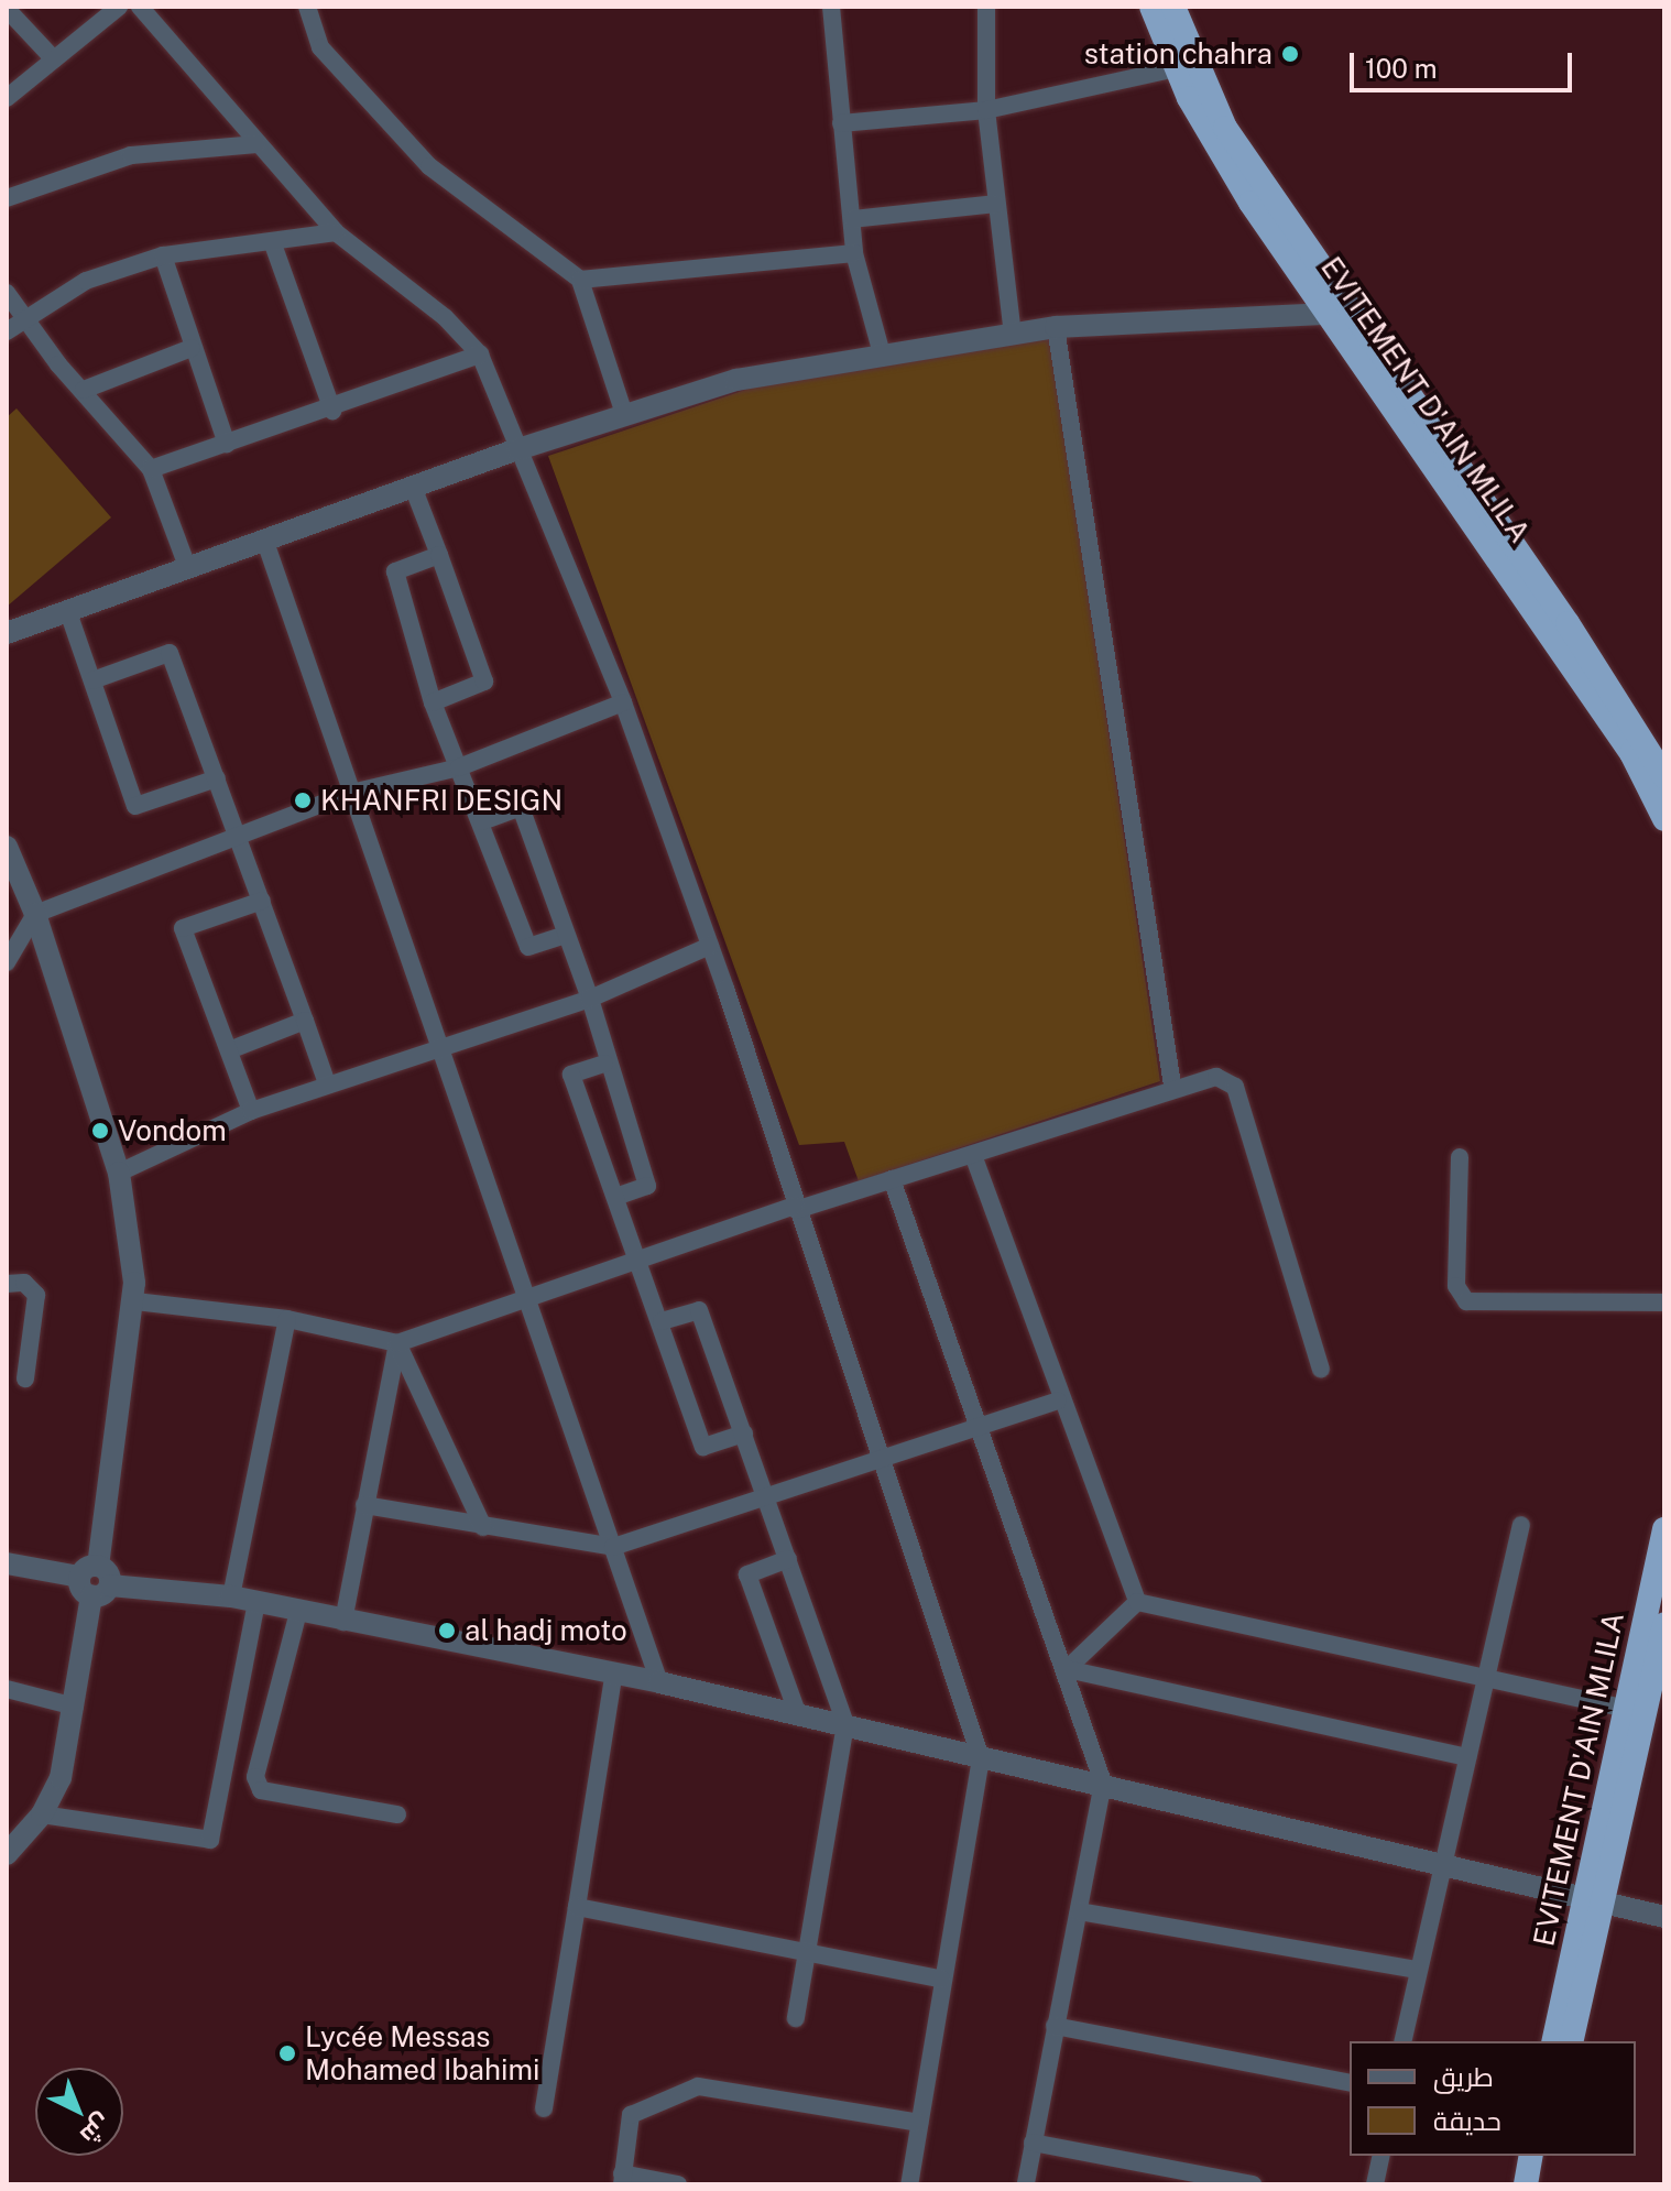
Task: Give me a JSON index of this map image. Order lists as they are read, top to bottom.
{
  "streets": {
    "highway": ["EVITEMENT D'AIN MLILA"]
  },
  "places": [
    "station chahra",
    "KHANFRI DESIGN",
    "Vondom",
    "al hadj moto",
    "Lycée Messas Mohamed Ibahimi"
  ],
  "legend": ["طريق", "حديقة"],
  "scale_bar": "100 m",
  "north": "bottom right"
}
